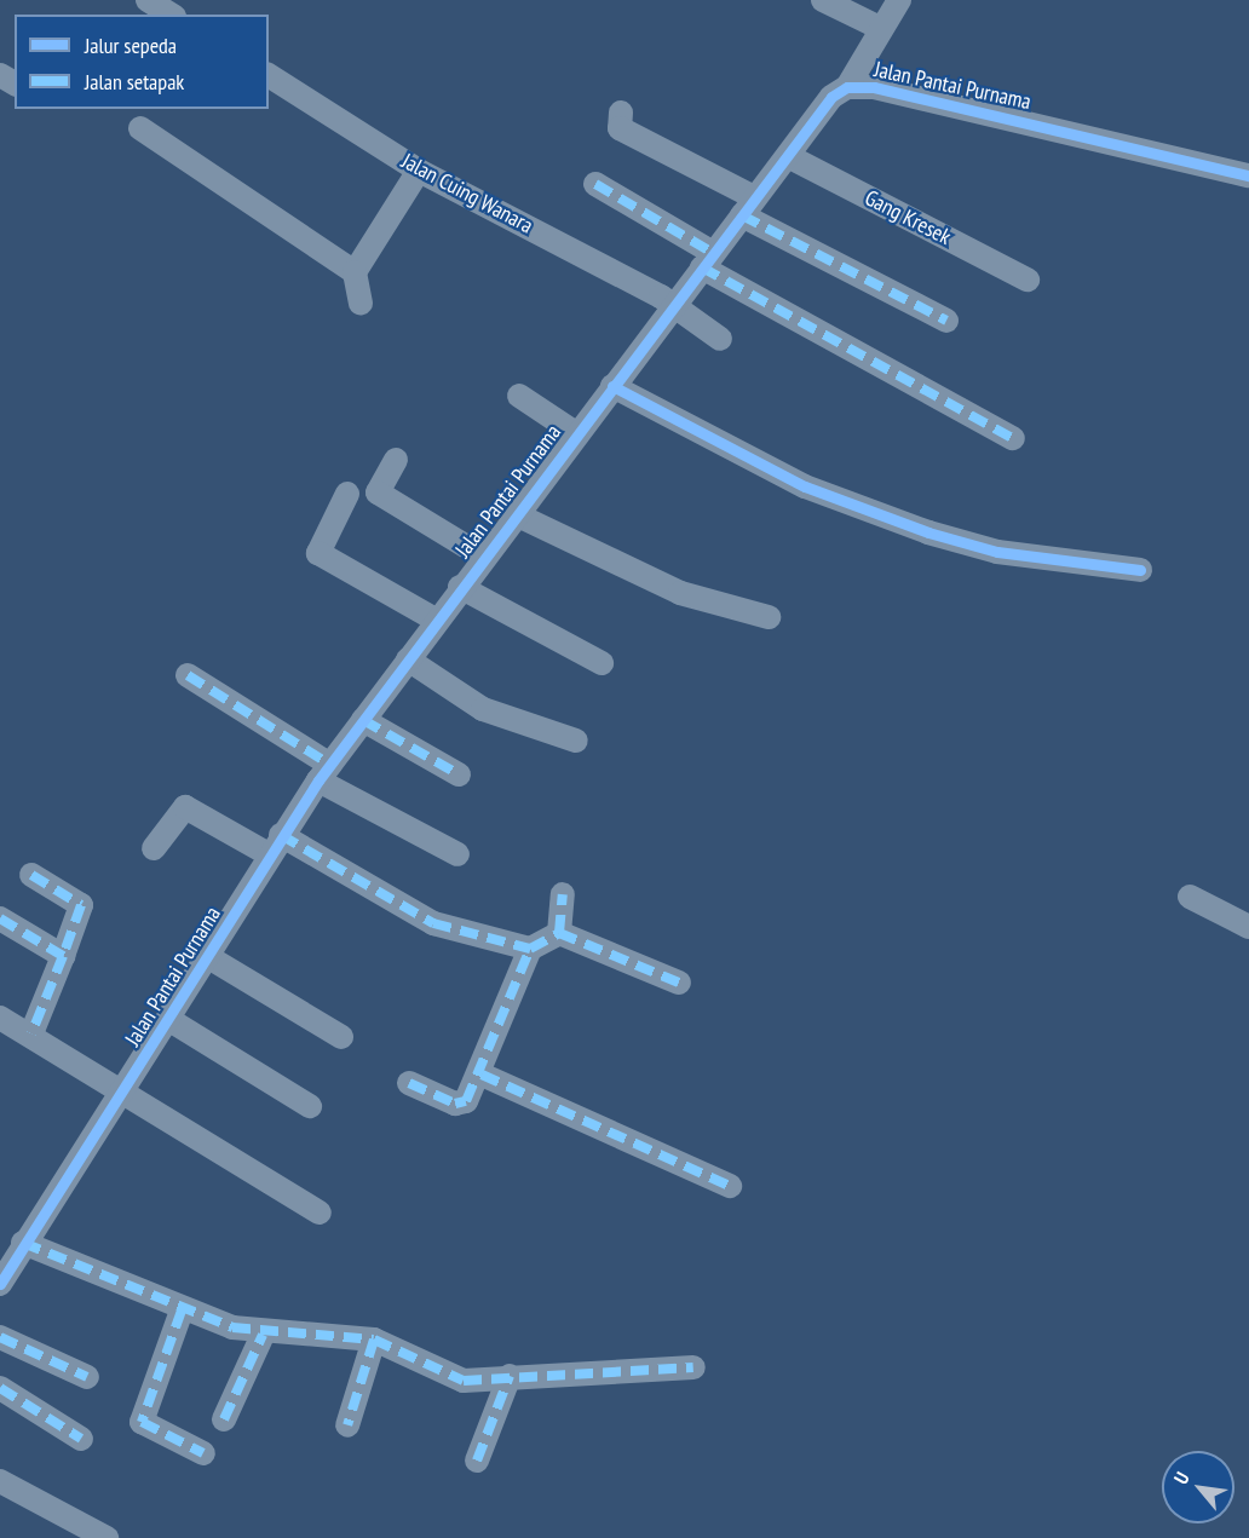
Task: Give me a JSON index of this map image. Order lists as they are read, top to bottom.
{
  "streets": {
    "street": ["Jalan Pantai Purnama", "Jalan Cuing Wanara", "Gang Kresek"]
  },
  "crossings": [
    ["Jalan Pantai Purnama", "Jalan Cuing Wanara"],
    ["Jalan Pantai Purnama", "Gang Kresek"]
  ],
  "legend": ["Jalur sepeda", "Jalan setapak"],
  "north": "top left"
}
